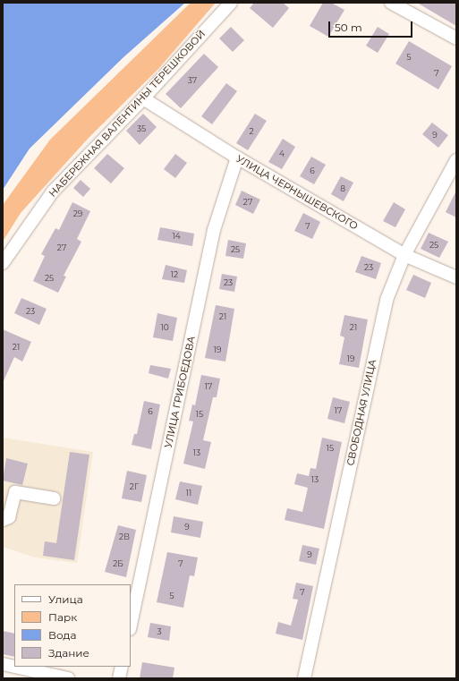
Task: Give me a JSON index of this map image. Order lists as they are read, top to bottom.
{
  "streets": {
    "street": [
      "НАБЕРЕЖНАЯ ВАЛЕНТИНЫ ТЕРЕШКОВОЙ",
      "УЛИЦА ЧЕРНЫШЕВСКОГО",
      "УЛИЦА ГРИБОЕДОВА",
      "СВОБОДНАЯ УЛИЦА"
    ]
  },
  "crossings": [
    ["НАБЕРЕЖНАЯ ВАЛЕНТИНЫ ТЕРЕШКОВОЙ", "УЛИЦА ЧЕРНЫШЕВСКОГО"],
    ["УЛИЦА ЧЕРНЫШЕВСКОГО", "УЛИЦА ГРИБОЕДОВА"],
    ["УЛИЦА ЧЕРНЫШЕВСКОГО", "СВОБОДНАЯ УЛИЦА"]
  ],
  "house_numbers": [
    "5",
    "7",
    "37",
    "35",
    "2",
    "9",
    "4",
    "6",
    "8",
    "27",
    "29",
    "7",
    "14",
    "25",
    "27",
    "25",
    "23",
    "12",
    "25",
    "23",
    "23",
    "21",
    "10",
    "21",
    "21",
    "19",
    "19",
    "17",
    "17",
    "6",
    "15",
    "15",
    "13",
    "13",
    "2Г",
    "11",
    "9",
    "2В",
    "9",
    "2Б",
    "7",
    "7",
    "5",
    "3"
  ],
  "legend": [
    "Улица",
    "Парк",
    "Вода",
    "Здание"
  ],
  "scale_bar": "50 m"
}
